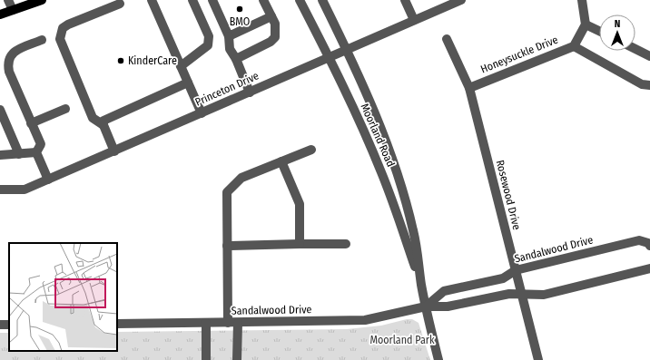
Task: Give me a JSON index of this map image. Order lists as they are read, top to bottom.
{
  "streets": {
    "street": [
      "Honeysuckle Drive",
      "Princeton Drive",
      "Moorland Road",
      "Rosewood Drive",
      "Sandalwood Drive"
    ]
  },
  "crossings": [
    ["Honeysuckle Drive", "Rosewood Drive"],
    ["Princeton Drive", "Moorland Road"],
    ["Moorland Road", "Sandalwood Drive"],
    ["Rosewood Drive", "Sandalwood Drive"]
  ],
  "parks": ["Moorland Park"],
  "places": ["BMO", "KinderCare"],
  "north": "top"
}
